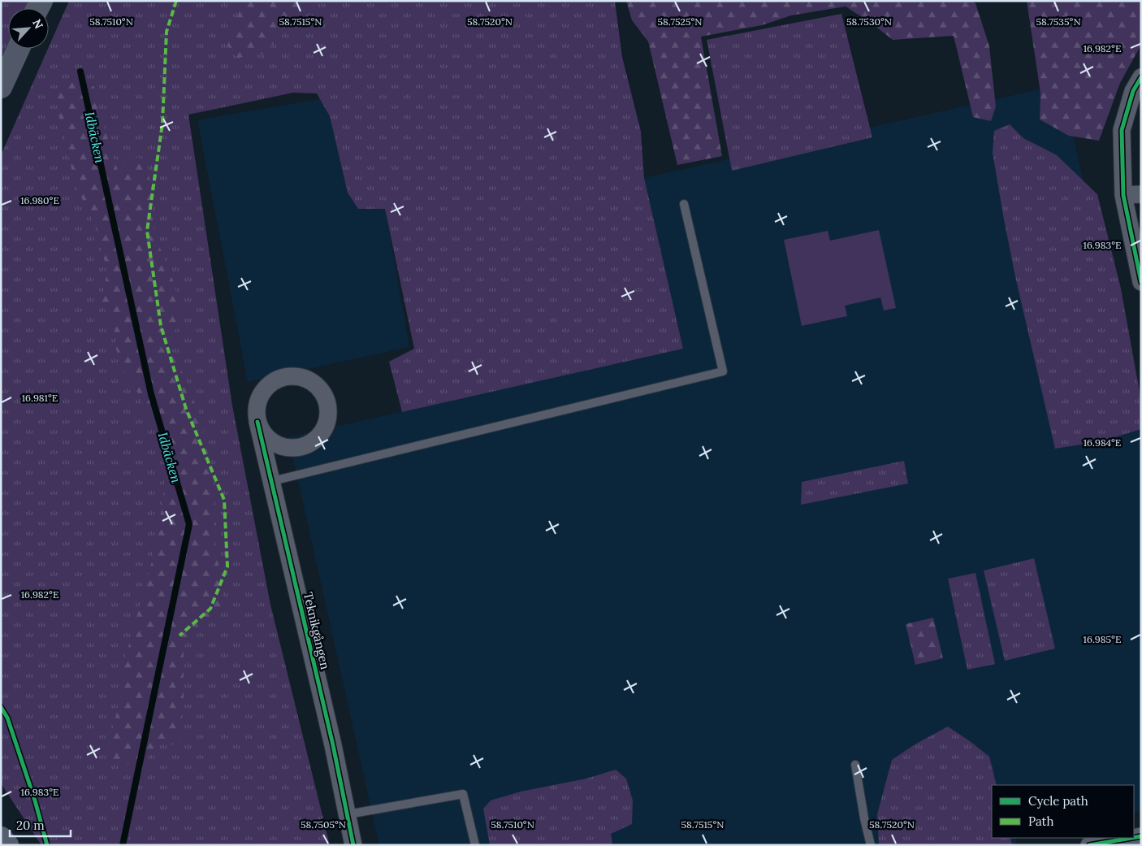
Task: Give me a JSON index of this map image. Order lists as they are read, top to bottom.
{
  "streets": {
    "street": ["Teknikgången"]
  },
  "water": ["Idbäcken"],
  "legend": ["Cycle path", "Path"],
  "scale_bar": "20 m",
  "north": "top right",
  "coordinates": [
    "58.7510°N",
    "58.7515°N",
    "58.7520°N",
    "58.7525°N",
    "58.7530°N",
    "58.7535°N",
    "16.982°E",
    "16.980°E",
    "16.983°E",
    "16.981°E",
    "16.984°E",
    "16.985°E",
    "58.7505°N"
  ]
}
